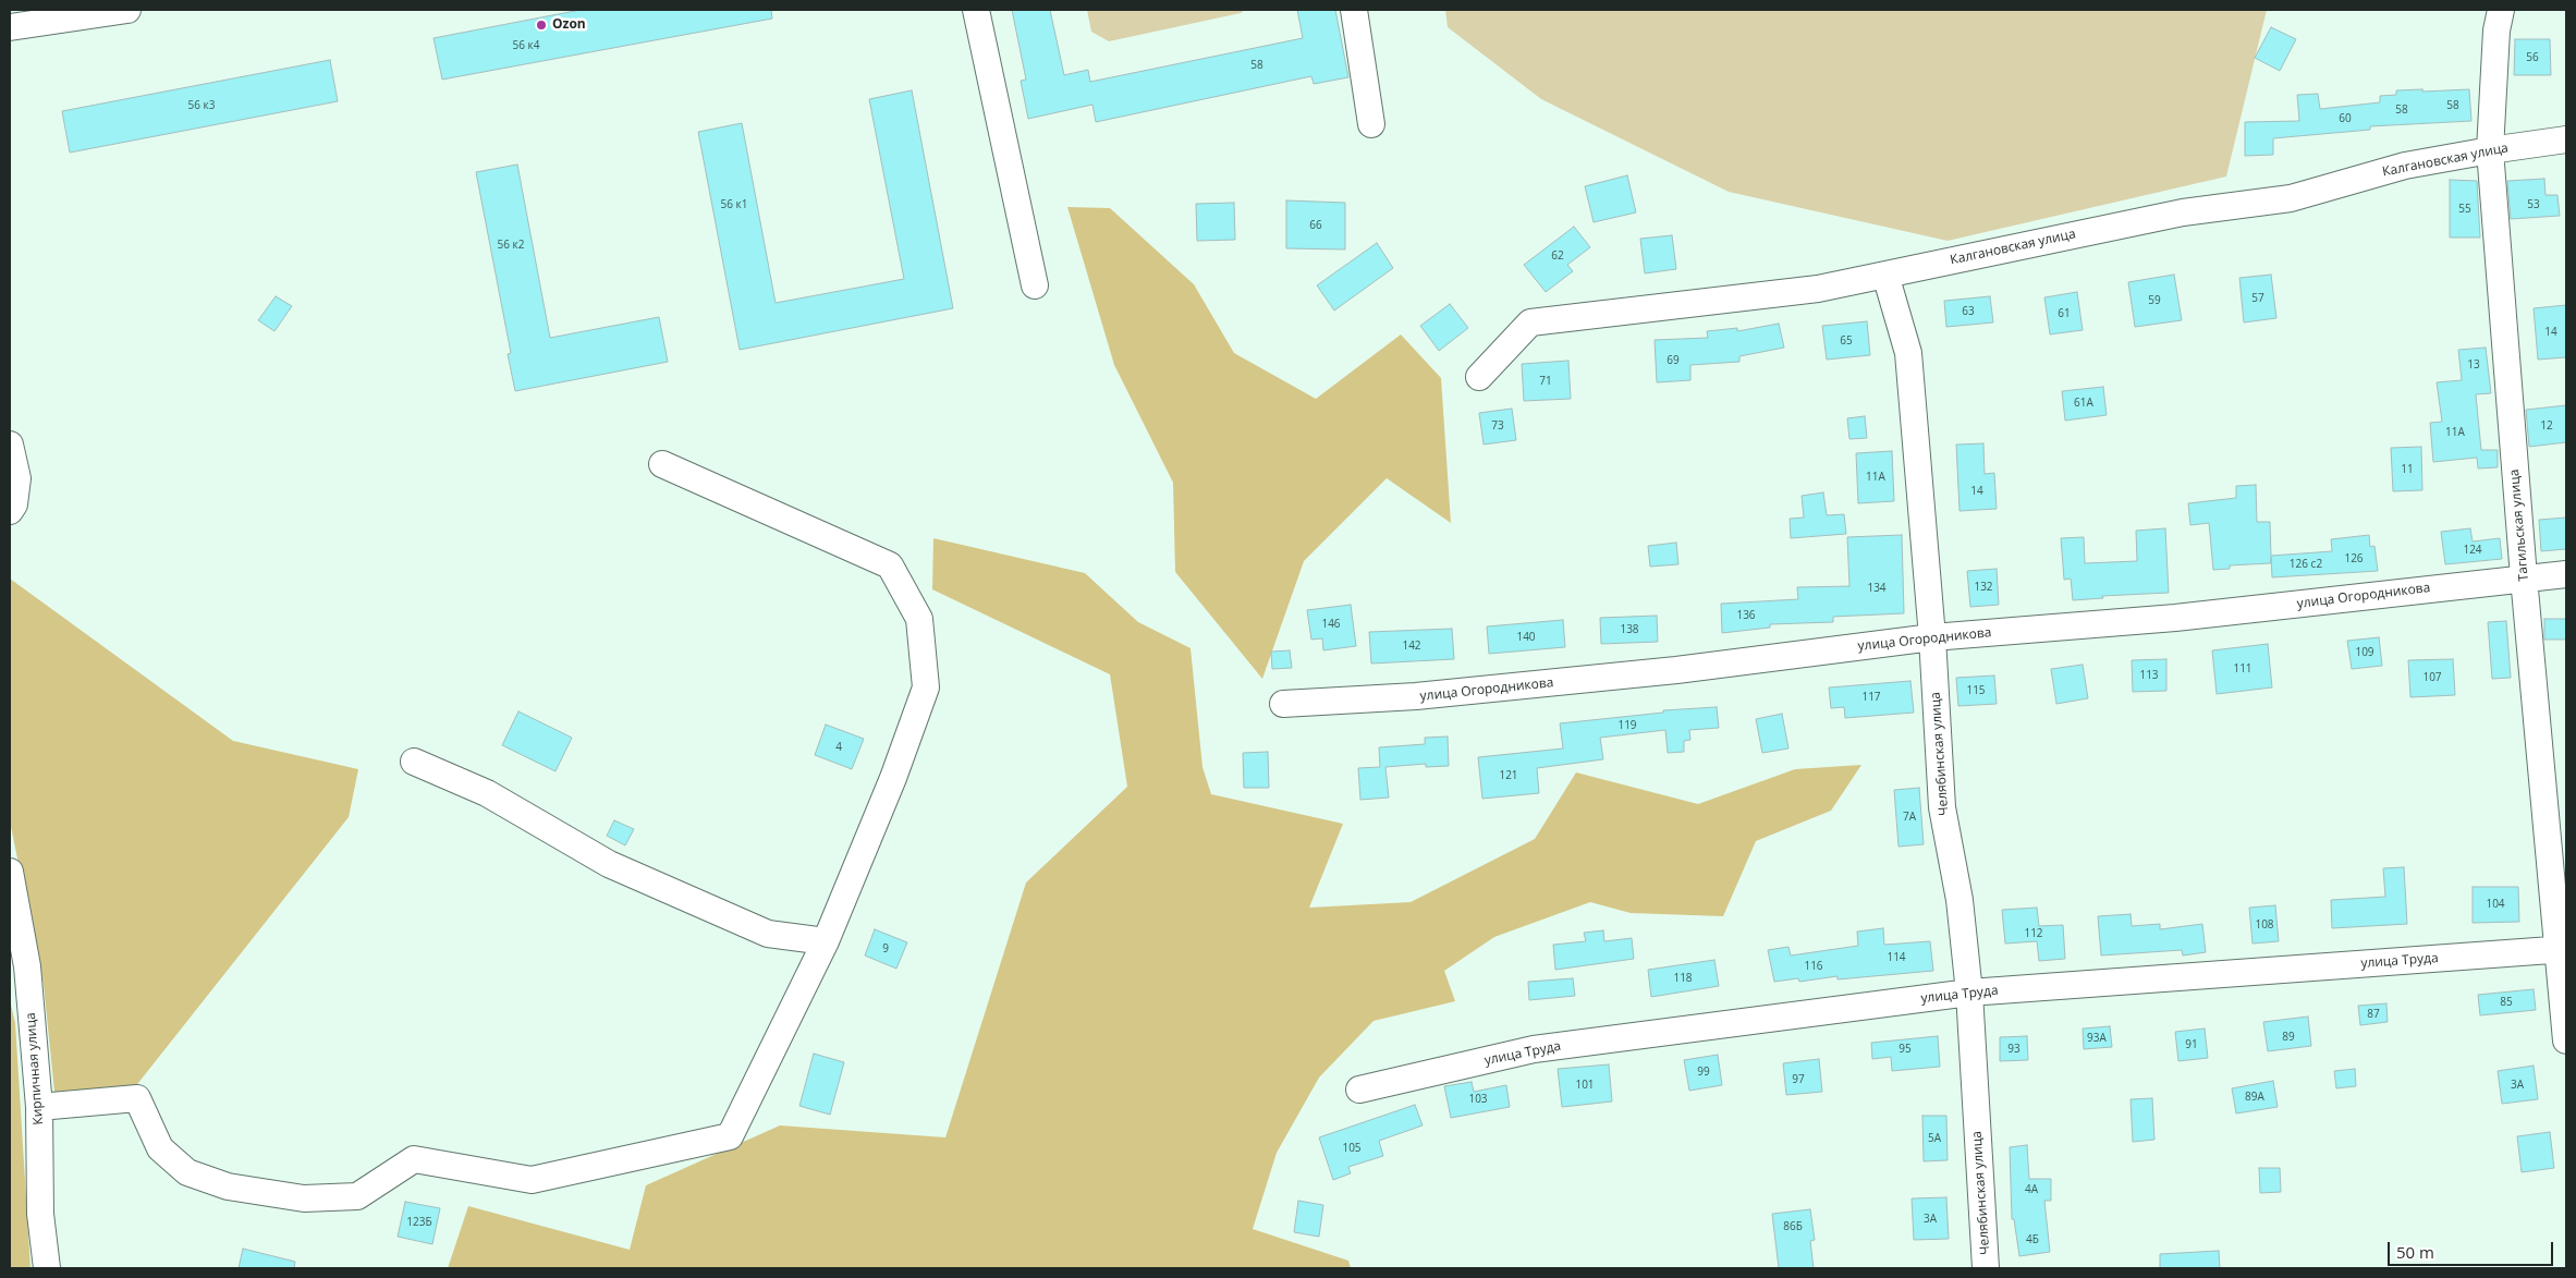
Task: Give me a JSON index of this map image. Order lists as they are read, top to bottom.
{
  "streets": {
    "street": [
      "Калгановская улица",
      "Тагильская улица",
      "улица Огородникова",
      "Челябинская улица",
      "улица Труда",
      "Кирпичная улица"
    ]
  },
  "crossings": [
    ["Калгановская улица", "Тагильская улица"],
    ["Калгановская улица", "Челябинская улица"],
    ["Тагильская улица", "улица Огородникова"],
    ["Тагильская улица", "улица Труда"],
    ["улица Огородникова", "Челябинская улица"],
    ["Челябинская улица", "улица Труда"]
  ],
  "places": ["Ozon"],
  "house_numbers": [
    "56 к4",
    "56",
    "58",
    "56 к3",
    "58",
    "58",
    "60",
    "56 к1",
    "53",
    "55",
    "66",
    "56 к2",
    "62",
    "57",
    "59",
    "63",
    "61",
    "14",
    "65",
    "69",
    "13",
    "71",
    "61А",
    "73",
    "12",
    "11А",
    "11",
    "11А",
    "14",
    "124",
    "126",
    "126 с2",
    "132",
    "134",
    "136",
    "146",
    "138",
    "140",
    "142",
    "109",
    "111",
    "113",
    "107",
    "115",
    "117",
    "119",
    "4",
    "121",
    "7А",
    "104",
    "108",
    "112",
    "9",
    "114",
    "116",
    "118",
    "85",
    "87",
    "89",
    "93А",
    "91",
    "95",
    "93",
    "99",
    "97",
    "101",
    "3А",
    "89А",
    "103",
    "5А",
    "105",
    "4А",
    "3А",
    "123Б",
    "86Б",
    "4Б"
  ],
  "scale_bar": "50 m"
}
